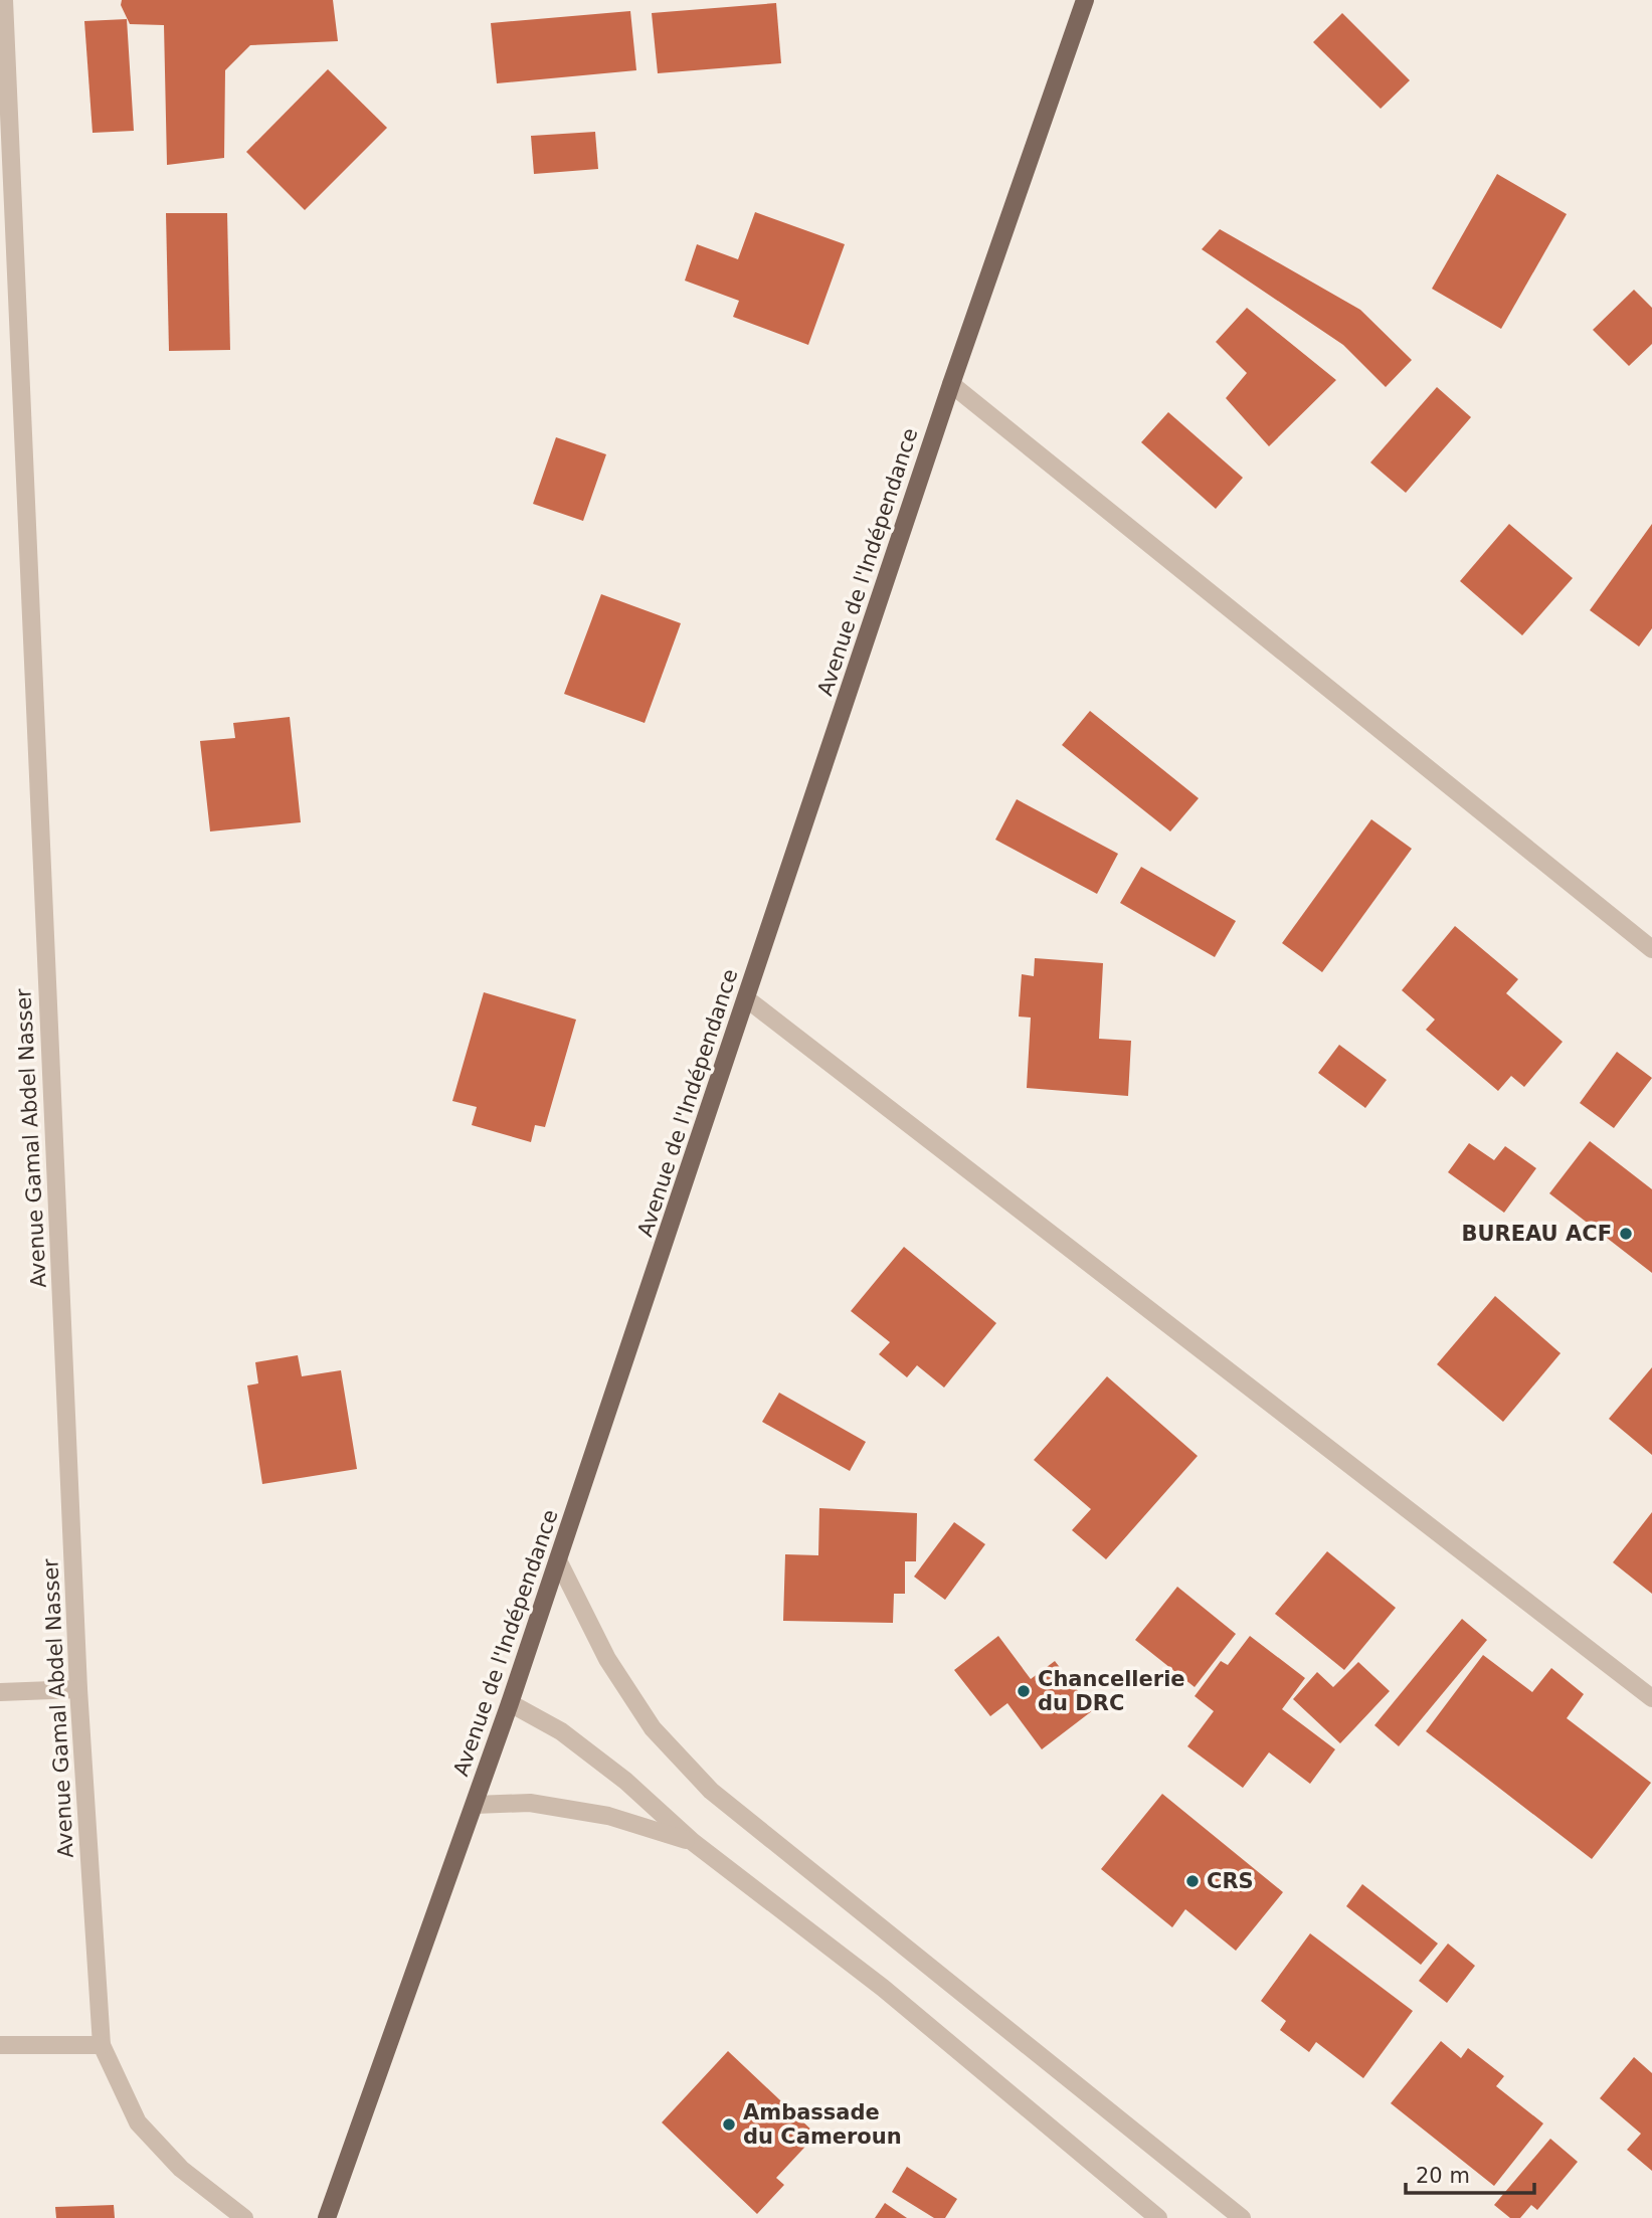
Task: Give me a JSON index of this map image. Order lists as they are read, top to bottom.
{
  "streets": {
    "main road": ["Avenue de l'Indépendance"],
    "street": ["Avenue Gamal Abdel Nasser"]
  },
  "places": [
    "BUREAU ACF",
    "Chancellerie du DRC",
    "CRS",
    "Ambassade du Cameroun"
  ],
  "scale_bar": "20 m"
}
